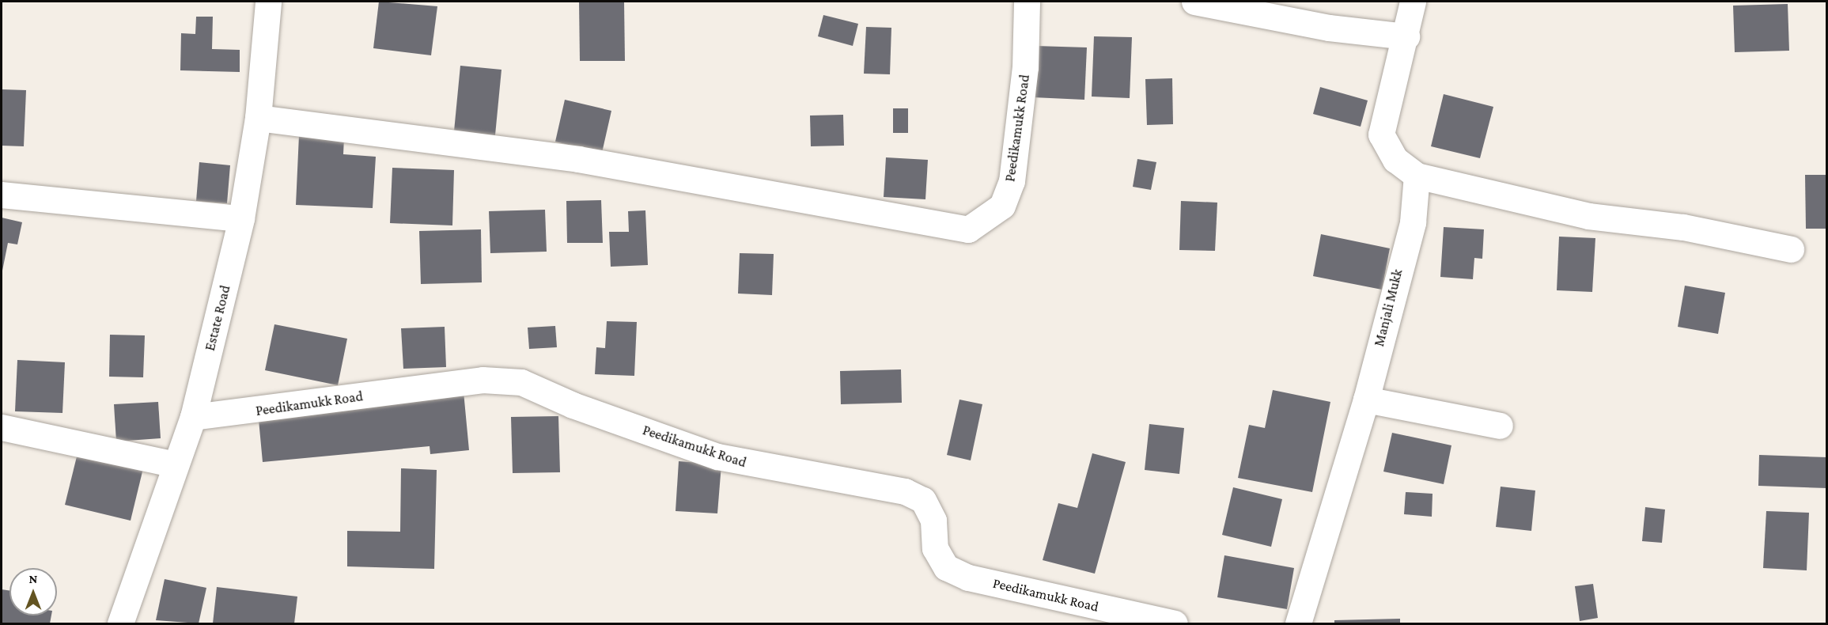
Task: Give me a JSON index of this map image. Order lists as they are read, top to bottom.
{
  "streets": {
    "street": ["Peedikamukk Road", "Manjali Mukk", "Estate Road"]
  },
  "crossings": [
    ["Peedikamukk Road", "Estate Road"]
  ],
  "north": "top"
}
